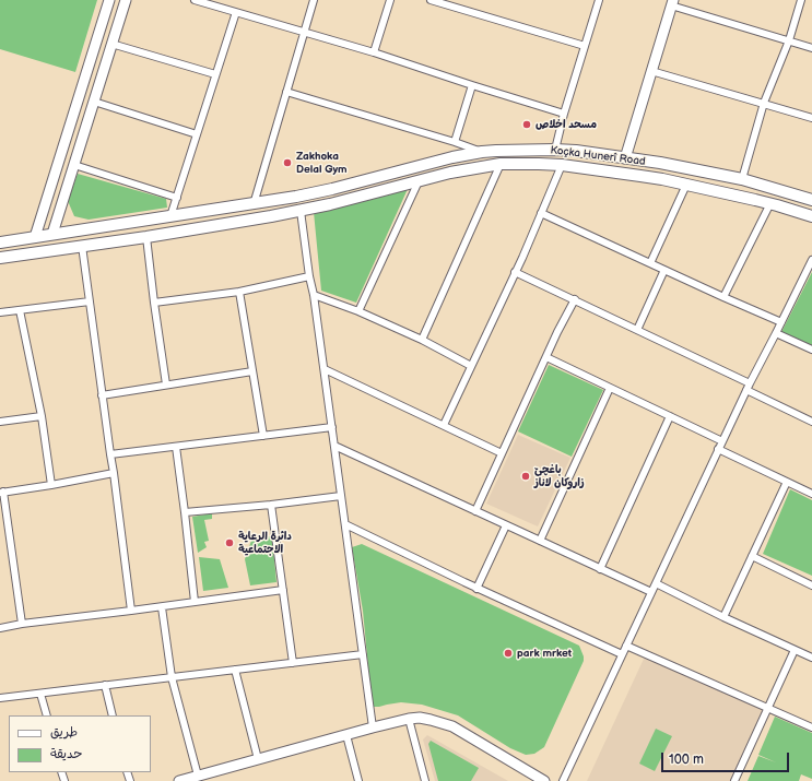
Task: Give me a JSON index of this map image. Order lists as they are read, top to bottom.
{
  "streets": {
    "main road": ["Koçka Hunerî Road"]
  },
  "places": [
    "مسحد اخلاص",
    "Zakhoka Delal Gym",
    "باغچێ زاروكان لاناز",
    "دائرة الرعاية الاجتماعية",
    "park mrket"
  ],
  "legend": ["طريق", "حديقة"],
  "scale_bar": "100 m"
}
